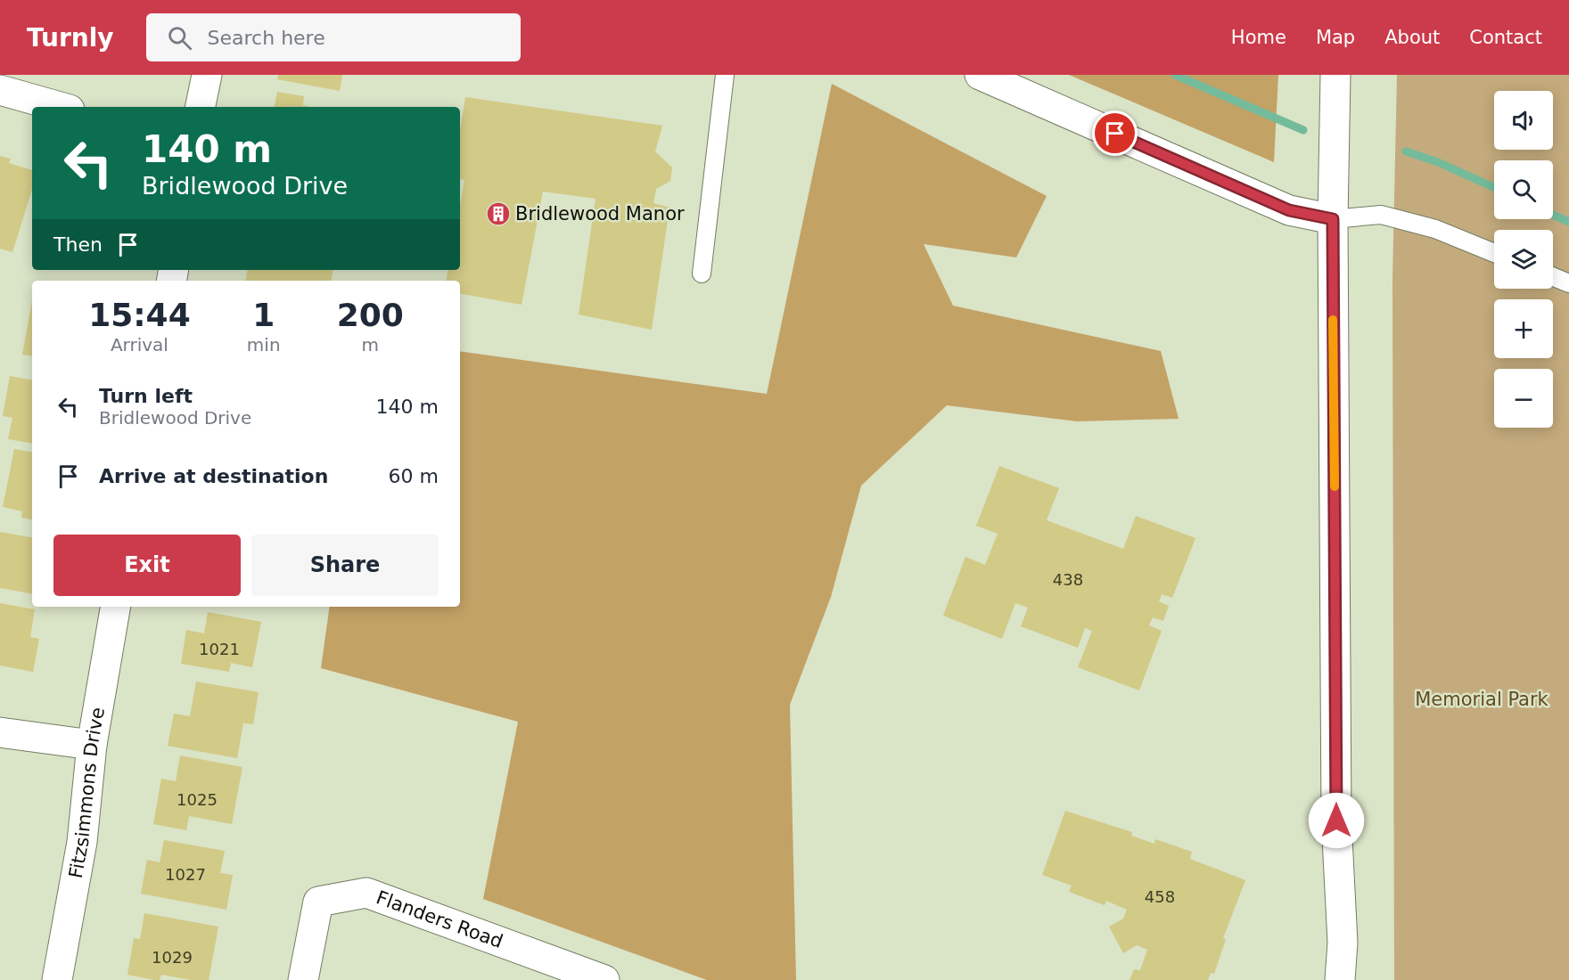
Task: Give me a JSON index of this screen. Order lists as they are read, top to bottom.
{
  "streets": {
    "street": ["Fitzsimmons Drive", "Flanders Road"]
  },
  "parks": ["Memorial Park"],
  "places": {
    "building": ["Bridlewood Manor"]
  },
  "house_numbers": [
    "438",
    "1021",
    "1025",
    "1027",
    "458",
    "1029"
  ],
  "page": {
    "header": "Turnly",
    "search": "Search here",
    "nav": [
      "Home",
      "Map",
      "About",
      "Contact"
    ],
    "map_buttons": ["+", "−"],
    "turn": ["140 m", "Bridlewood Drive"],
    "then": "Then",
    "eta": [
      "15:44",
      "Arrival",
      "1",
      "min",
      "200",
      "m"
    ],
    "list": [
      {
        "name": "Turn left",
        "note": "Bridlewood Drive",
        "value": "140 m"
      },
      {
        "name": "Arrive at destination",
        "value": "60 m"
      }
    ],
    "buttons": ["Exit", "Share"]
  }
}
